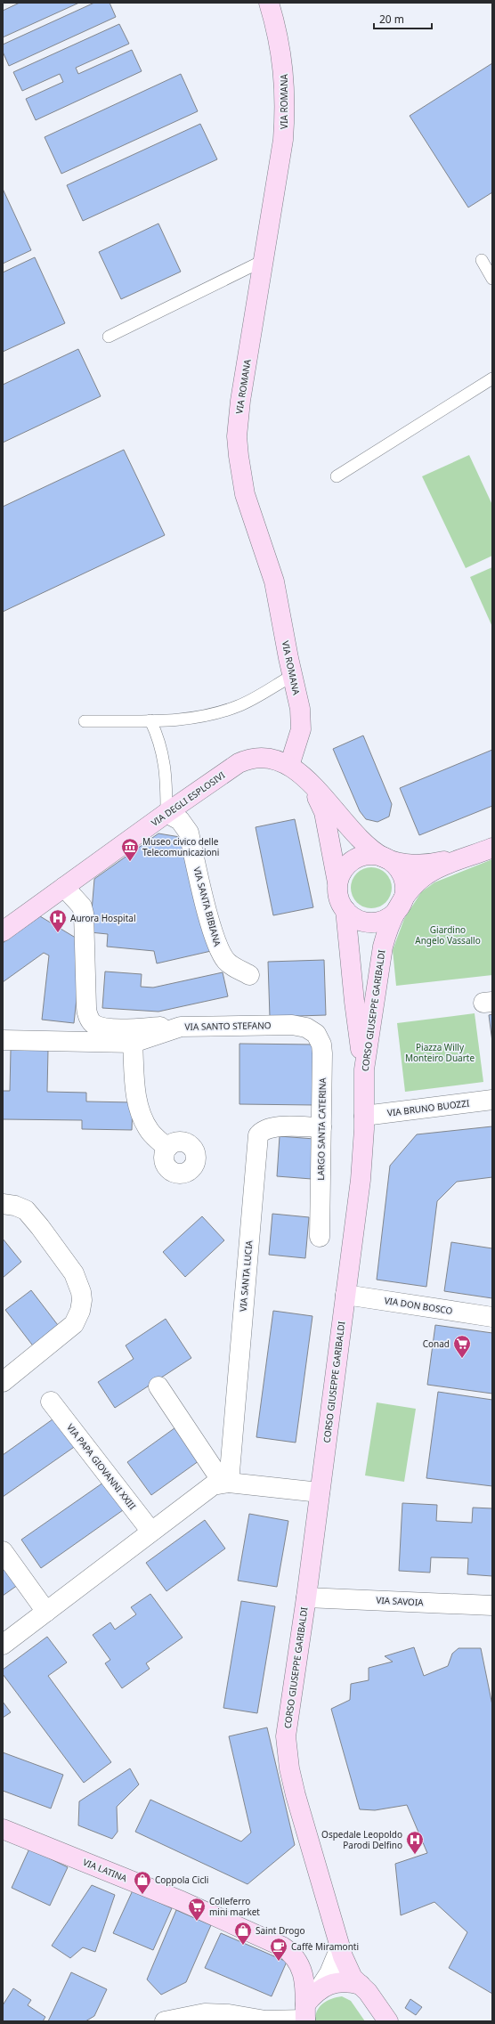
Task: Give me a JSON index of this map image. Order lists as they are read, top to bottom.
{
  "streets": {
    "main road": [
      "VIA ROMANA",
      "VIA DEGLI ESPLOSIVI",
      "CORSO GIUSEPPE GARIBALDI",
      "VIA LATINA"
    ],
    "street": [
      "VIA SANTA BIBIANA",
      "VIA SANTO STEFANO",
      "VIA BRUNO BUOZZI",
      "LARGO SANTA CATERINA",
      "VIA SANTA LUCIA",
      "VIA DON BOSCO",
      "VIA PAPA GIOVANNI XXIII",
      "VIA SAVOIA"
    ]
  },
  "crossings": [
    ["VIA ROMANA", "VIA DEGLI ESPLOSIVI"],
    ["VIA DEGLI ESPLOSIVI", "VIA SANTA BIBIANA"],
    ["VIA DEGLI ESPLOSIVI", "CORSO GIUSEPPE GARIBALDI"],
    ["CORSO GIUSEPPE GARIBALDI", "VIA BRUNO BUOZZI"],
    ["CORSO GIUSEPPE GARIBALDI", "VIA DON BOSCO"],
    ["CORSO GIUSEPPE GARIBALDI", "VIA SAVOIA"],
    ["VIA SANTO STEFANO", "LARGO SANTA CATERINA"],
    ["LARGO SANTA CATERINA", "VIA SANTA LUCIA"]
  ],
  "parks": ["Giardino Angelo Vassallo", "Piazza Willy Monteiro Duarte"],
  "places": {
    "museum": ["Museo civico delle Telecomunicazioni"],
    "hospital": ["Aurora Hospital", "Ospedale Leopoldo Parodi Delfino"],
    "supermarket": ["Conad", "Colleferro mini market"],
    "shop": ["Coppola Cicli", "Saint Drogo"],
    "cafe": ["Caffè Miramonti"]
  },
  "scale_bar": "20 m"
}
